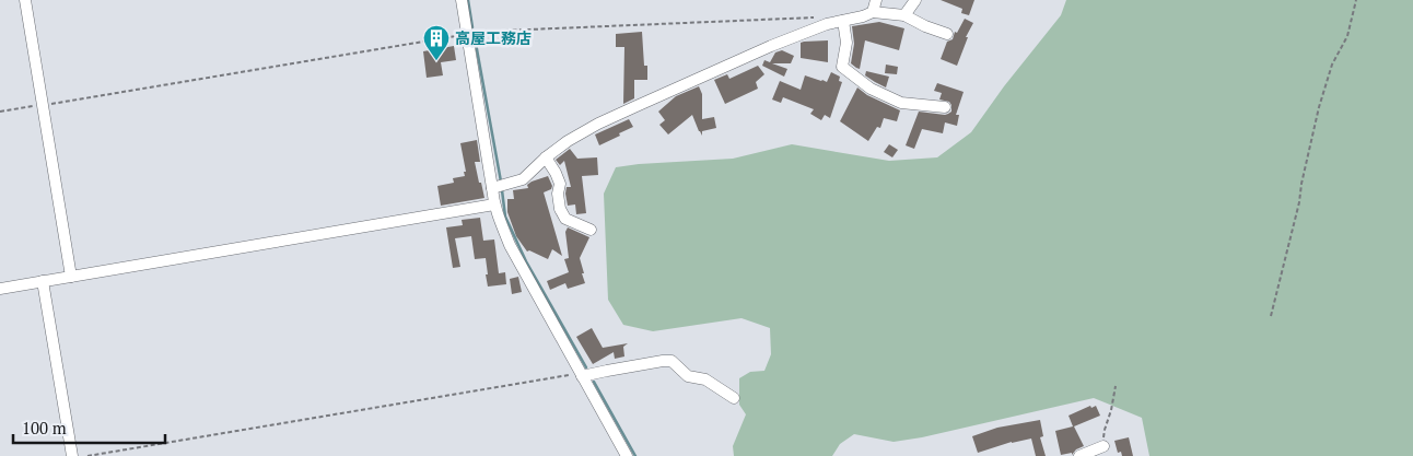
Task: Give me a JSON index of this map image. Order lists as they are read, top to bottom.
{
  "places": {
    "building": ["高屋工務店"]
  },
  "scale_bar": "100 m"
}
